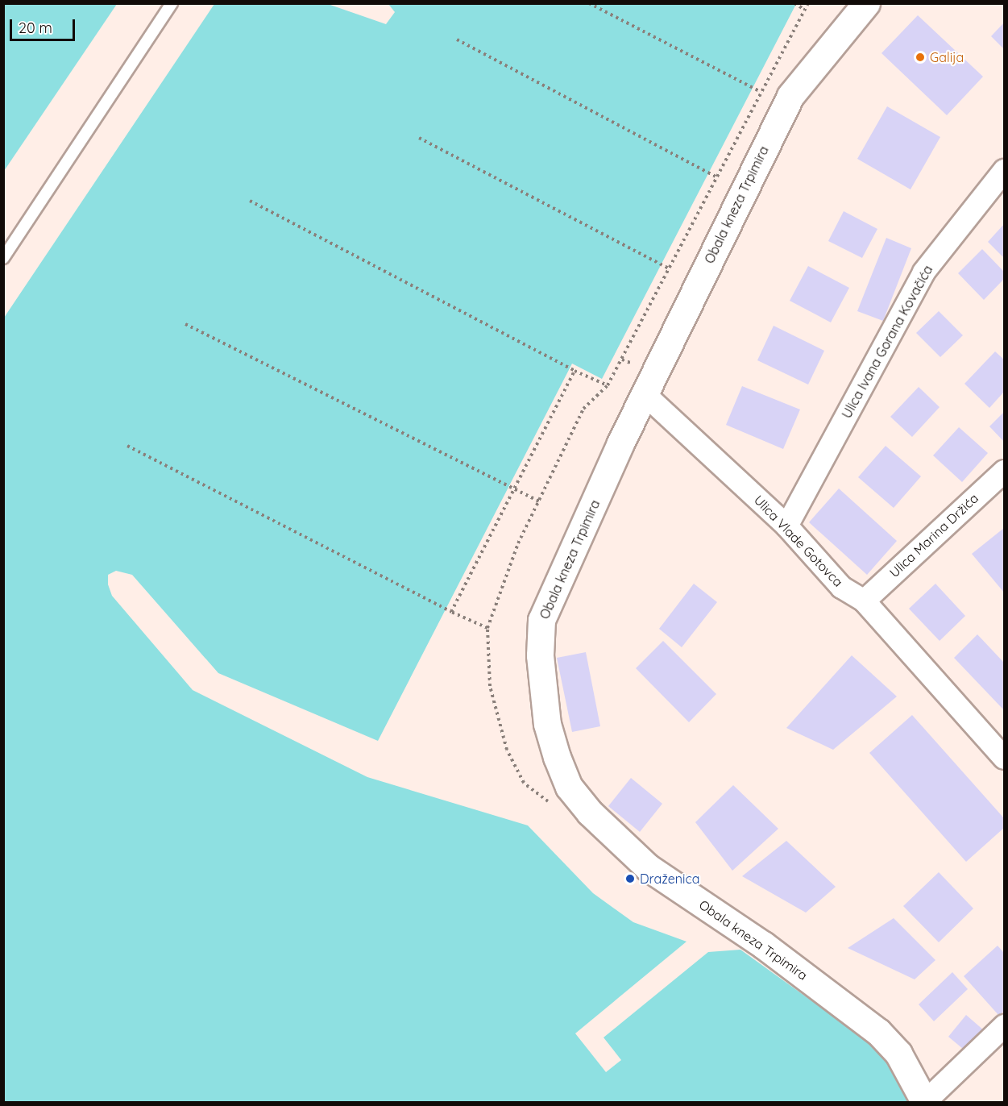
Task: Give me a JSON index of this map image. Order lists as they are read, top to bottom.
{
  "streets": {
    "street": [
      "Obala kneza Trpimira",
      "Ulica Ivana Gorana Kovačića",
      "Ulica Marina Držića",
      "Ulica Vlade Gotovca"
    ]
  },
  "crossings": [
    ["Obala kneza Trpimira", "Ulica Vlade Gotovca"],
    ["Ulica Ivana Gorana Kovačića", "Ulica Vlade Gotovca"],
    ["Ulica Marina Držića", "Ulica Vlade Gotovca"]
  ],
  "places": ["Galija", "Draženica"],
  "scale_bar": "20 m"
}
